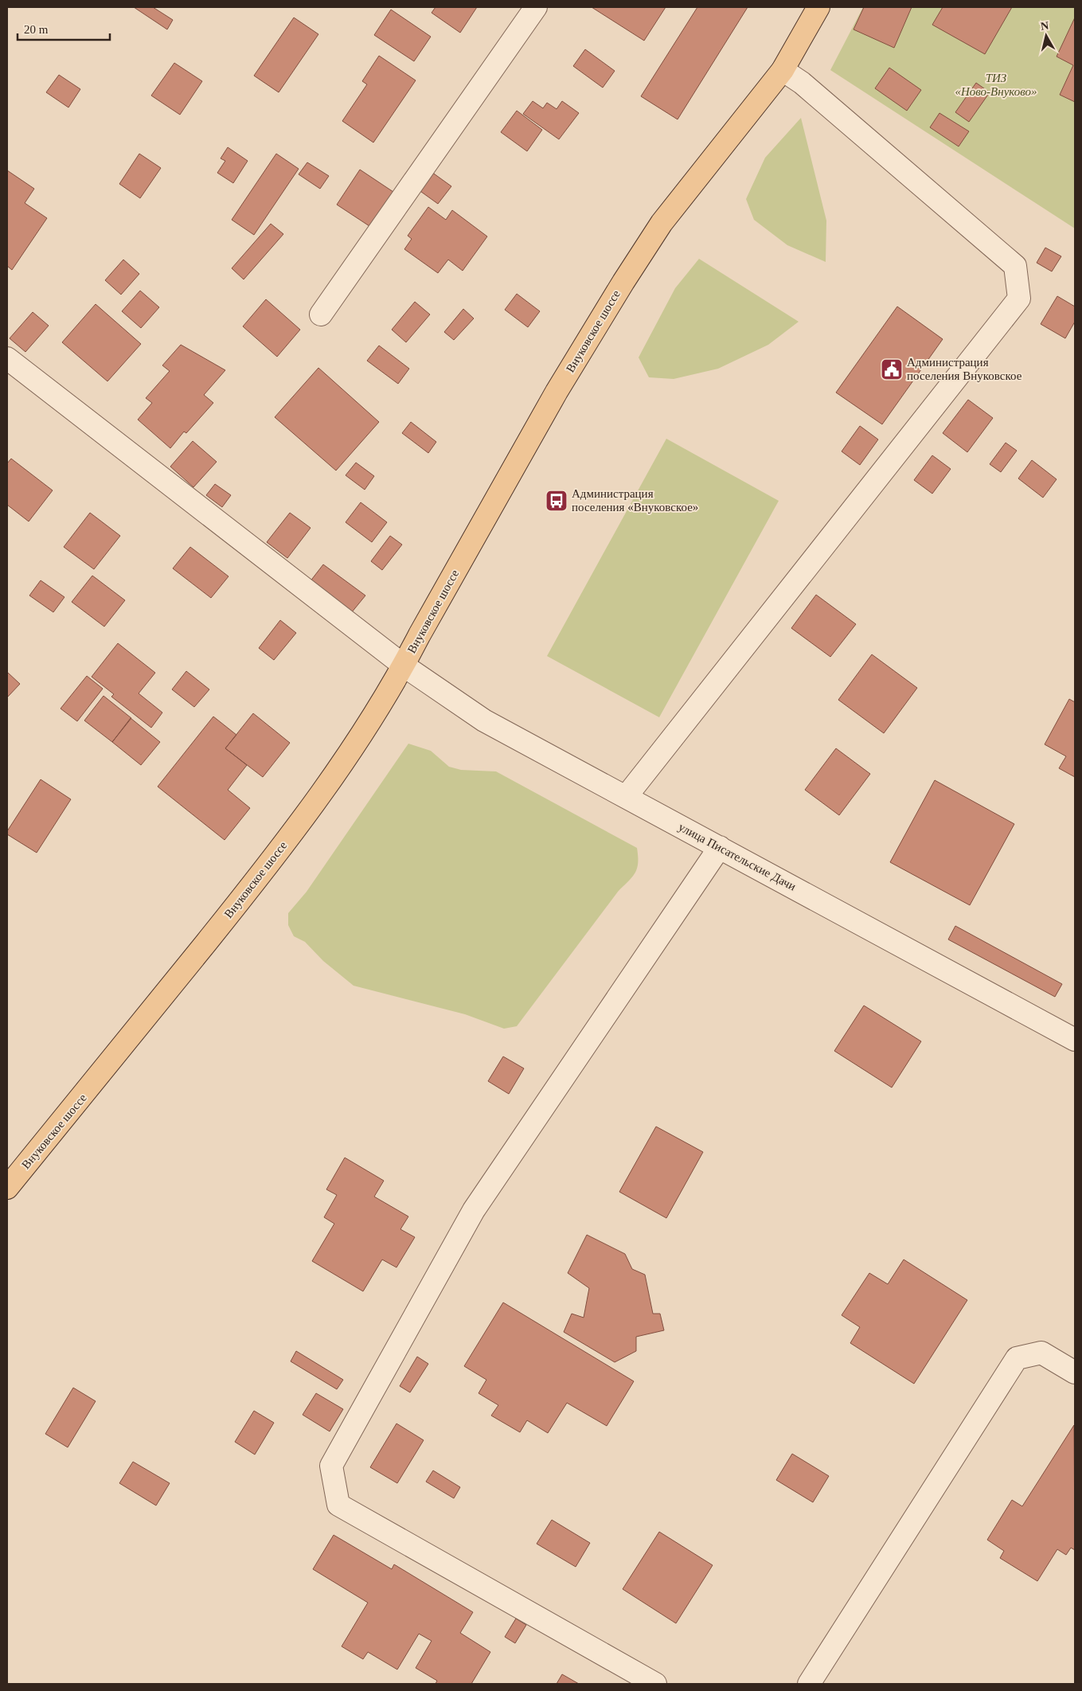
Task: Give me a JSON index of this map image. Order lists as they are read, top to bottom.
{
  "streets": {
    "main road": ["Внуковское шоссе"],
    "street": ["улица Писательские Дачи"]
  },
  "crossings": [
    ["Внуковское шоссе", "улица Писательские Дачи"]
  ],
  "parks": ["ТИЗ «Ново-Внуково»"],
  "places": {
    "public building": ["Администрация поселения Внуковское"],
    "bus stop": ["Администрация поселения «Внуковское»"]
  },
  "scale_bar": "20 m",
  "north": "top"
}
